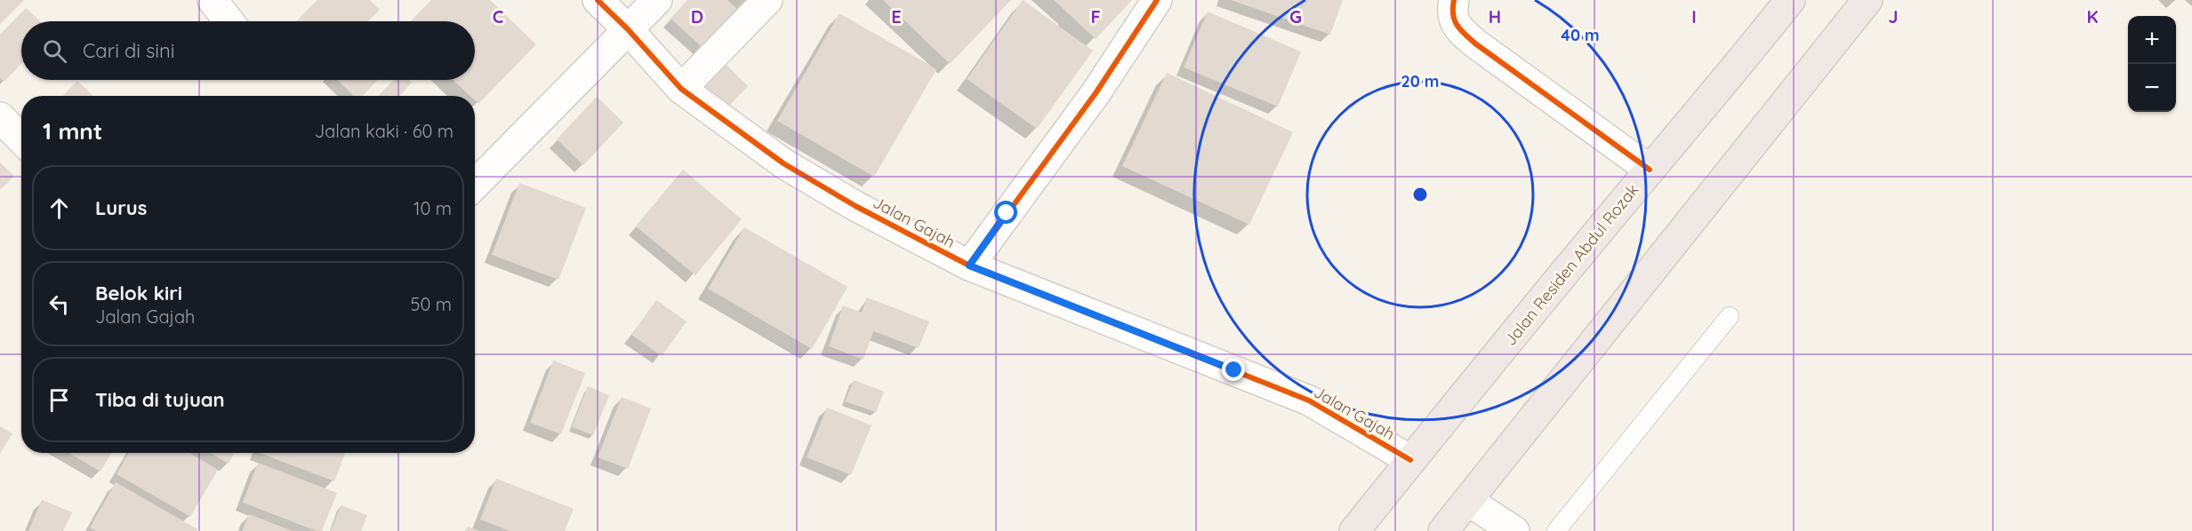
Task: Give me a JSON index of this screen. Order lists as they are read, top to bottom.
{
  "streets": {
    "highway": ["Jalan Residen Abdul Rozak"],
    "street": ["Jalan Gajah"]
  },
  "crossings": [
    ["Jalan Gajah", "Jalan Residen Abdul Rozak"]
  ],
  "page": {
    "map_buttons": ["+", "−"],
    "search": "Cari di sini",
    "heading": ["1 mnt", "Jalan kaki · 60 m"],
    "list": [
      ["Lurus", "10 m"],
      ["Belok kiri", "Jalan Gajah", "50 m"],
      "Tiba di tujuan"
    ]
  },
  "grid": {
    "columns": [
      "C",
      "D",
      "E",
      "F",
      "G",
      "H",
      "I",
      "J",
      "K"
    ]
  },
  "rings": ["40 m", "20 m"]
}
